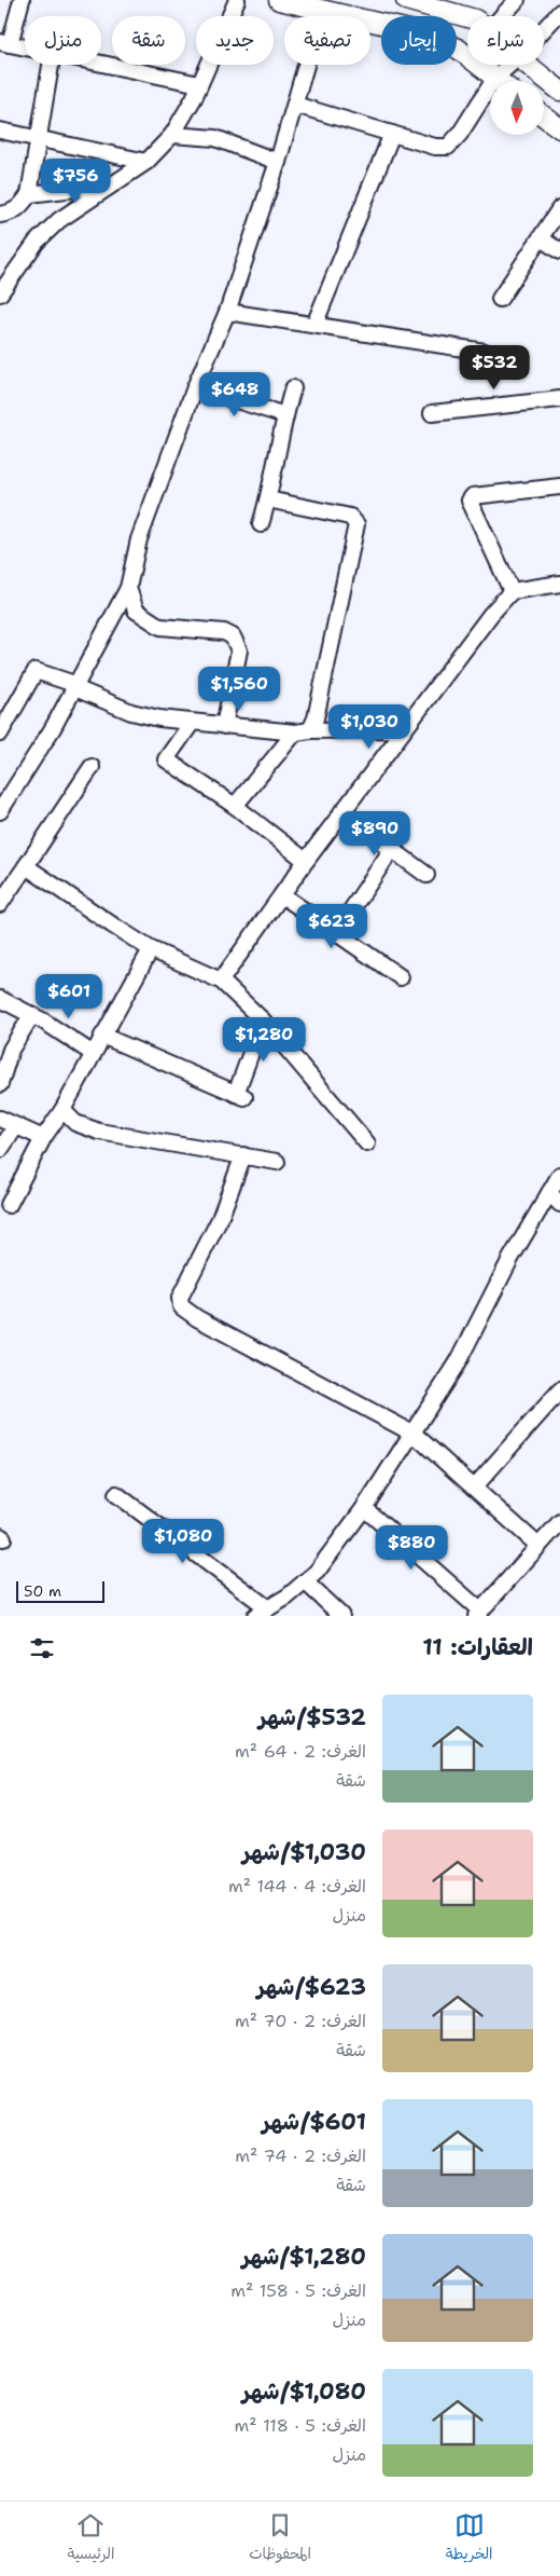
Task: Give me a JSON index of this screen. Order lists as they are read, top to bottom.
{
  "scale_bar": "50 m",
  "north": "bottom",
  "page": {
    "chip": [
      "شراء",
      "إيجار",
      "تصفية",
      "جديد",
      "شقة",
      "منزل"
    ],
    "price": [
      "$756",
      "$532",
      "$648",
      "$1,560",
      "$1,030",
      "$890",
      "$623",
      "$601",
      "$1,280",
      "$1,080",
      "$880"
    ],
    "scale": "50 m",
    "heading": "العقارات: 11",
    "list": [
      {
        "name": "$532/شهر",
        "note": "الغرف: 2 · 64 m² · شقة"
      },
      {
        "name": "$1,030/شهر",
        "note": "الغرف: 4 · 144 m² · منزل"
      },
      {
        "name": "$623/شهر",
        "note": "الغرف: 2 · 70 m² · شقة"
      },
      {
        "name": "$601/شهر",
        "note": "الغرف: 2 · 74 m² · شقة"
      },
      {
        "name": "$1,280/شهر",
        "note": "الغرف: 5 · 158 m² · منزل"
      },
      {
        "name": "$1,080/شهر",
        "note": "الغرف: 5 · 118 m² · منزل"
      }
    ],
    "tabs": ["الخريطة", "المحفوظات", "الرئيسية"]
  }
}
